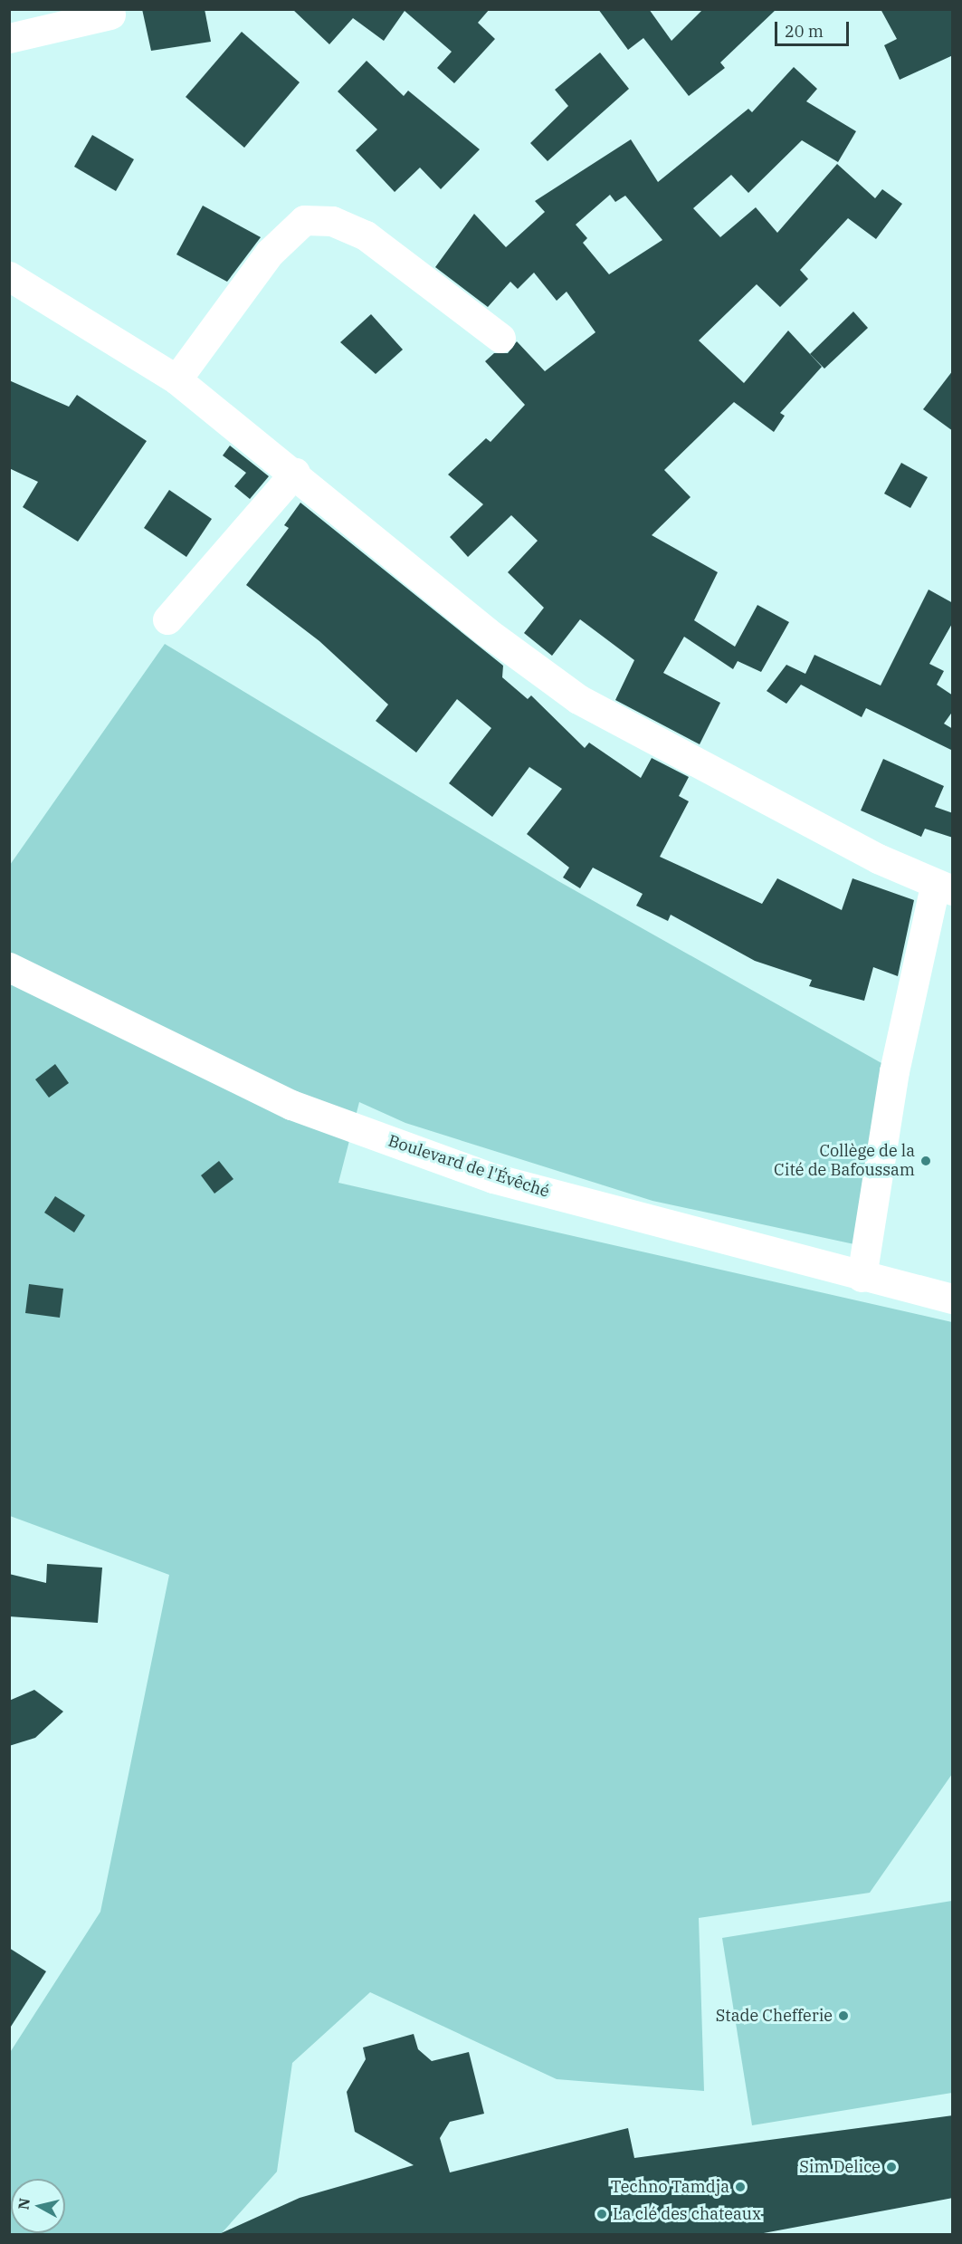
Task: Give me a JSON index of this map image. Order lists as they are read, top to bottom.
{
  "streets": {
    "street": ["Boulevard de l'Évêché"]
  },
  "places": [
    "Collège de la Cité de Bafoussam",
    "Stade Chefferie",
    "Sim Delice",
    "Techno Tamdja",
    "La clé des chateaux"
  ],
  "scale_bar": "20 m",
  "north": "left"
}
